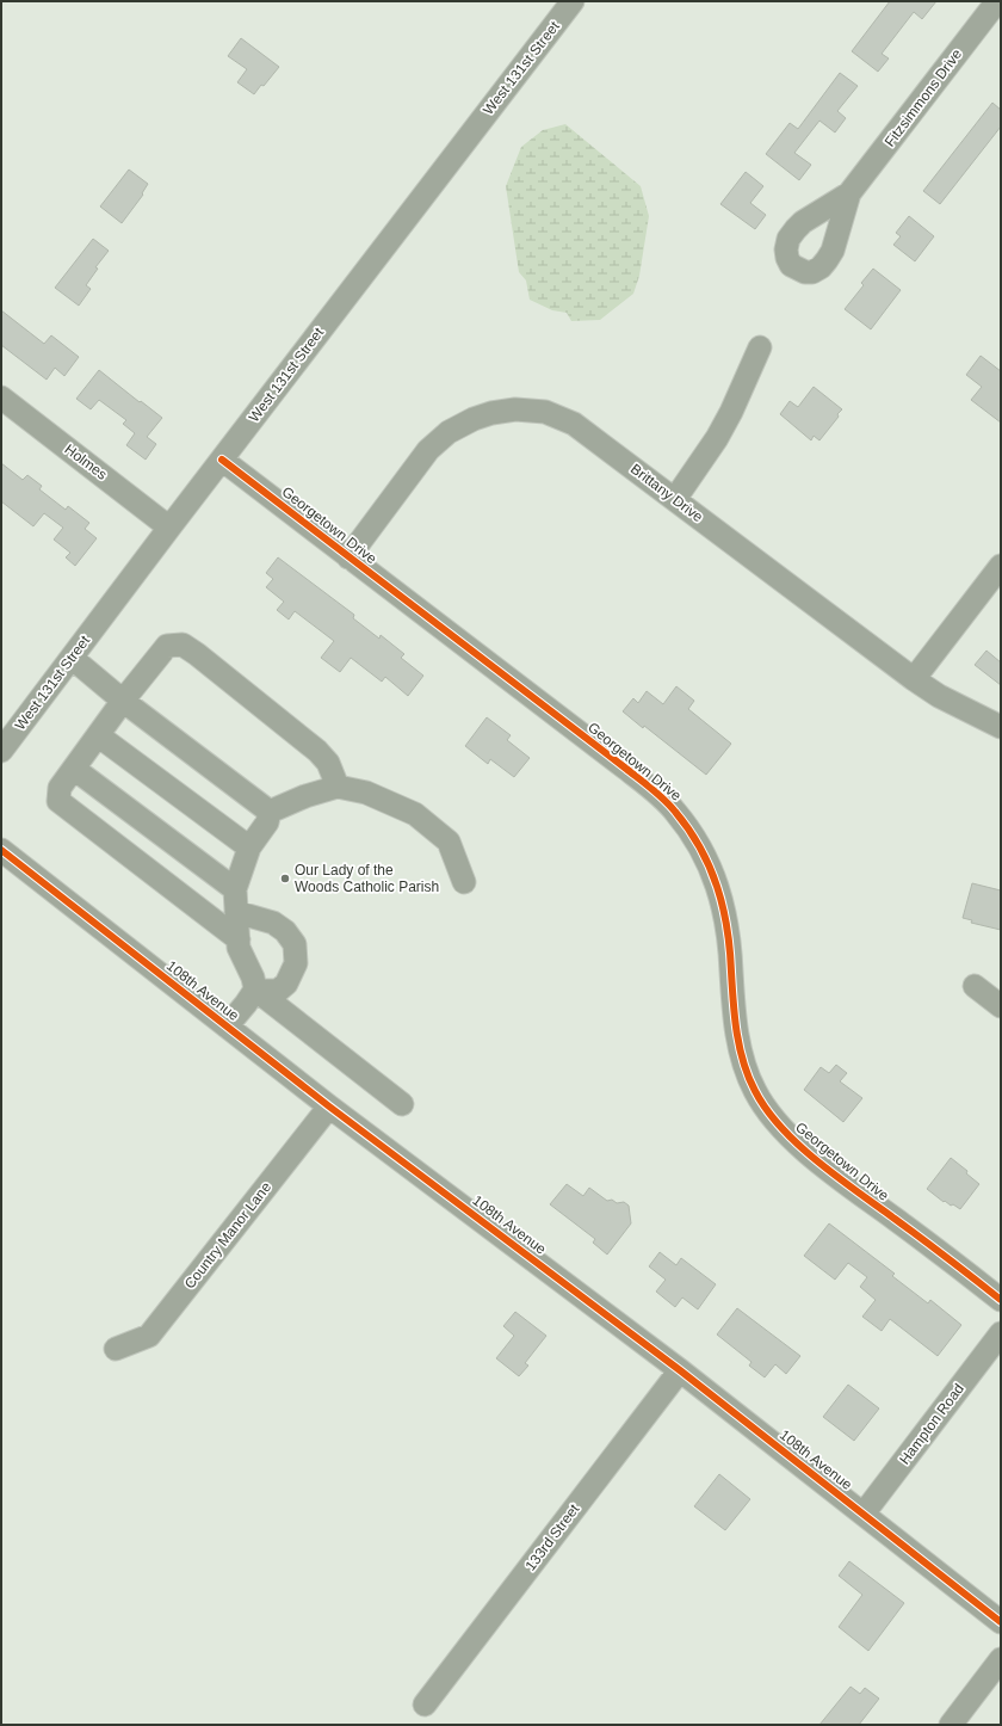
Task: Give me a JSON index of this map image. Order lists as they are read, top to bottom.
{
  "streets": {
    "street": [
      "West 131st Street",
      "Fitzsimmons Drive",
      "Holmes",
      "Brittany Drive",
      "Georgetown Drive",
      "108th Avenue",
      "Country Manor Lane",
      "Hampton Road",
      "133rd Street"
    ]
  },
  "crossings": [
    ["West 131st Street", "Holmes"],
    ["West 131st Street", "Georgetown Drive"],
    ["Brittany Drive", "Georgetown Drive"],
    ["108th Avenue", "Country Manor Lane"],
    ["108th Avenue", "Hampton Road"],
    ["108th Avenue", "133rd Street"]
  ],
  "places": ["Our Lady of the Woods Catholic Parish"]
}
